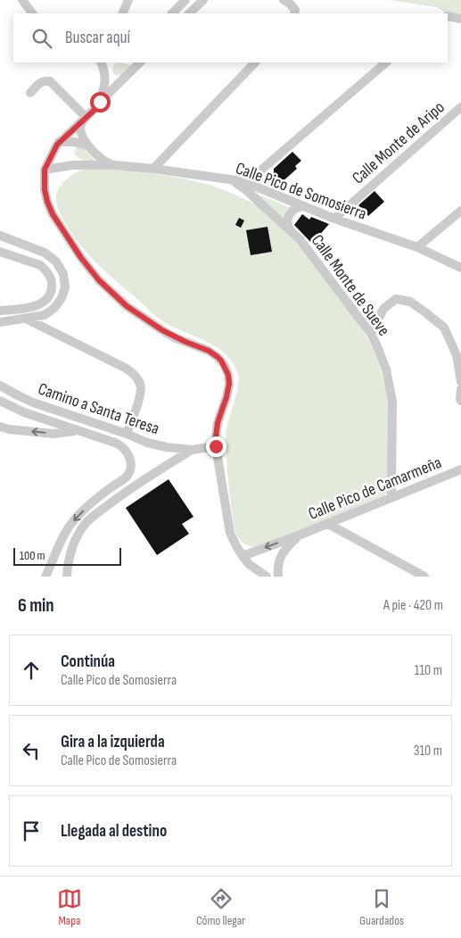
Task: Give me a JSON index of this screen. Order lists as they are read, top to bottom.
{
  "streets": {
    "street": [
      "Calle Monte de Aripo",
      "Calle Pico de Somosierra",
      "Calle Monte de Sueve",
      "Camino a Santa Teresa",
      "Calle Pico de Camarmeña"
    ]
  },
  "crossings": [
    ["Calle Monte de Aripo", "Calle Pico de Somosierra"],
    ["Calle Pico de Somosierra", "Calle Monte de Sueve"],
    ["Calle Monte de Sueve", "Calle Pico de Camarmeña"]
  ],
  "scale_bar": "100 m",
  "page": {
    "search": "Buscar aquí",
    "scale": "100 m",
    "heading": ["6 min", "A pie · 420 m"],
    "list": [
      ["Continúa", "Calle Pico de Somosierra", "110 m"],
      ["Gira a la izquierda", "Calle Pico de Somosierra", "310 m"],
      "Llegada al destino"
    ],
    "nav": ["Mapa", "Cómo llegar", "Guardados"]
  }
}
